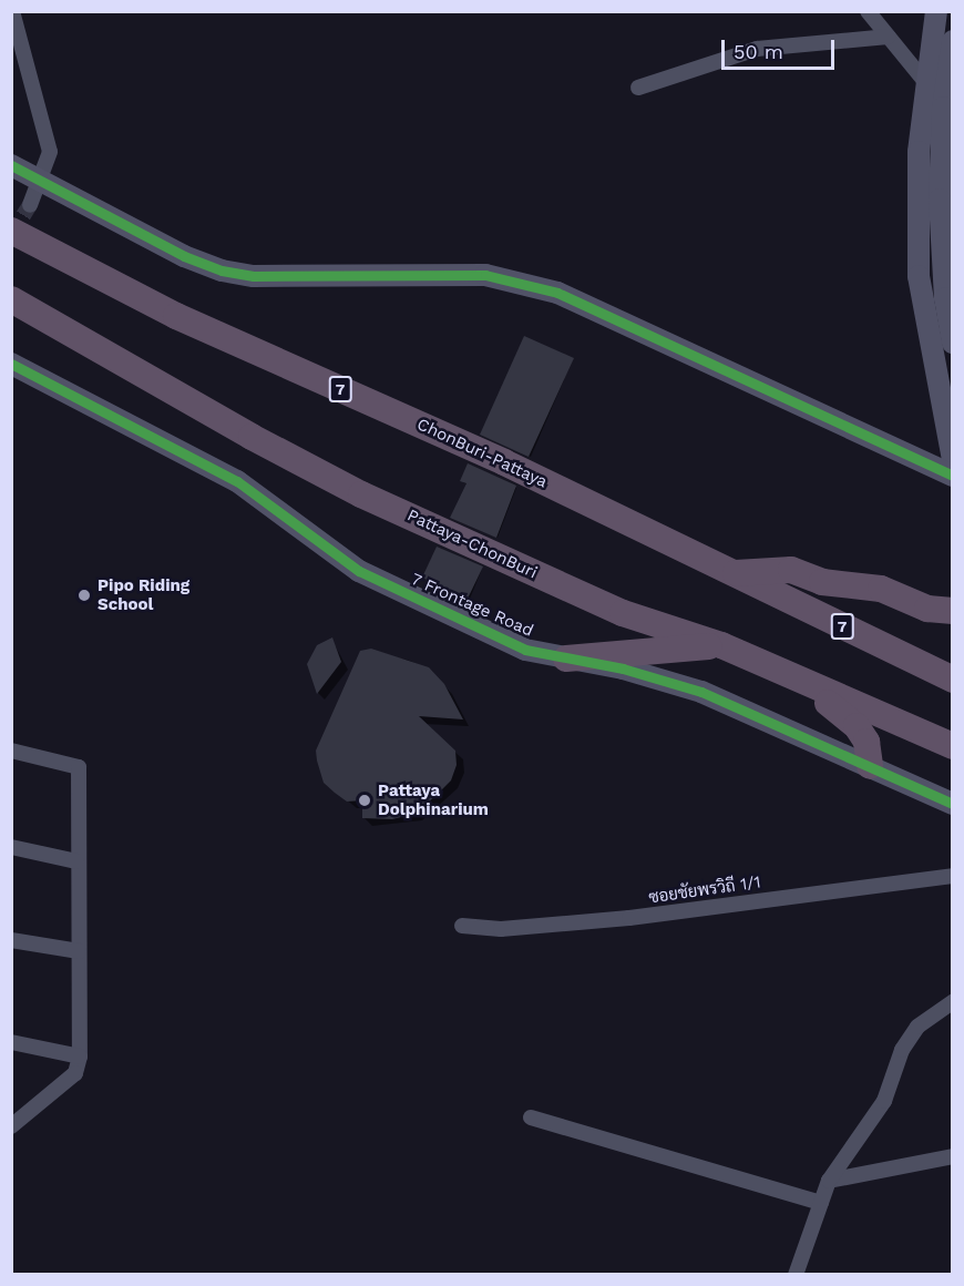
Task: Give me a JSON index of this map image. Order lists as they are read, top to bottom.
{
  "streets": {
    "highway": ["7", "ChonBuri-Pattaya", "Pattaya-ChonBuri"],
    "street": ["7 Frontage Road", "ซอยชัยพรวิถี 1/1"]
  },
  "places": ["Pipo Riding School", "Pattaya Dolphinarium"],
  "scale_bar": "50 m"
}
